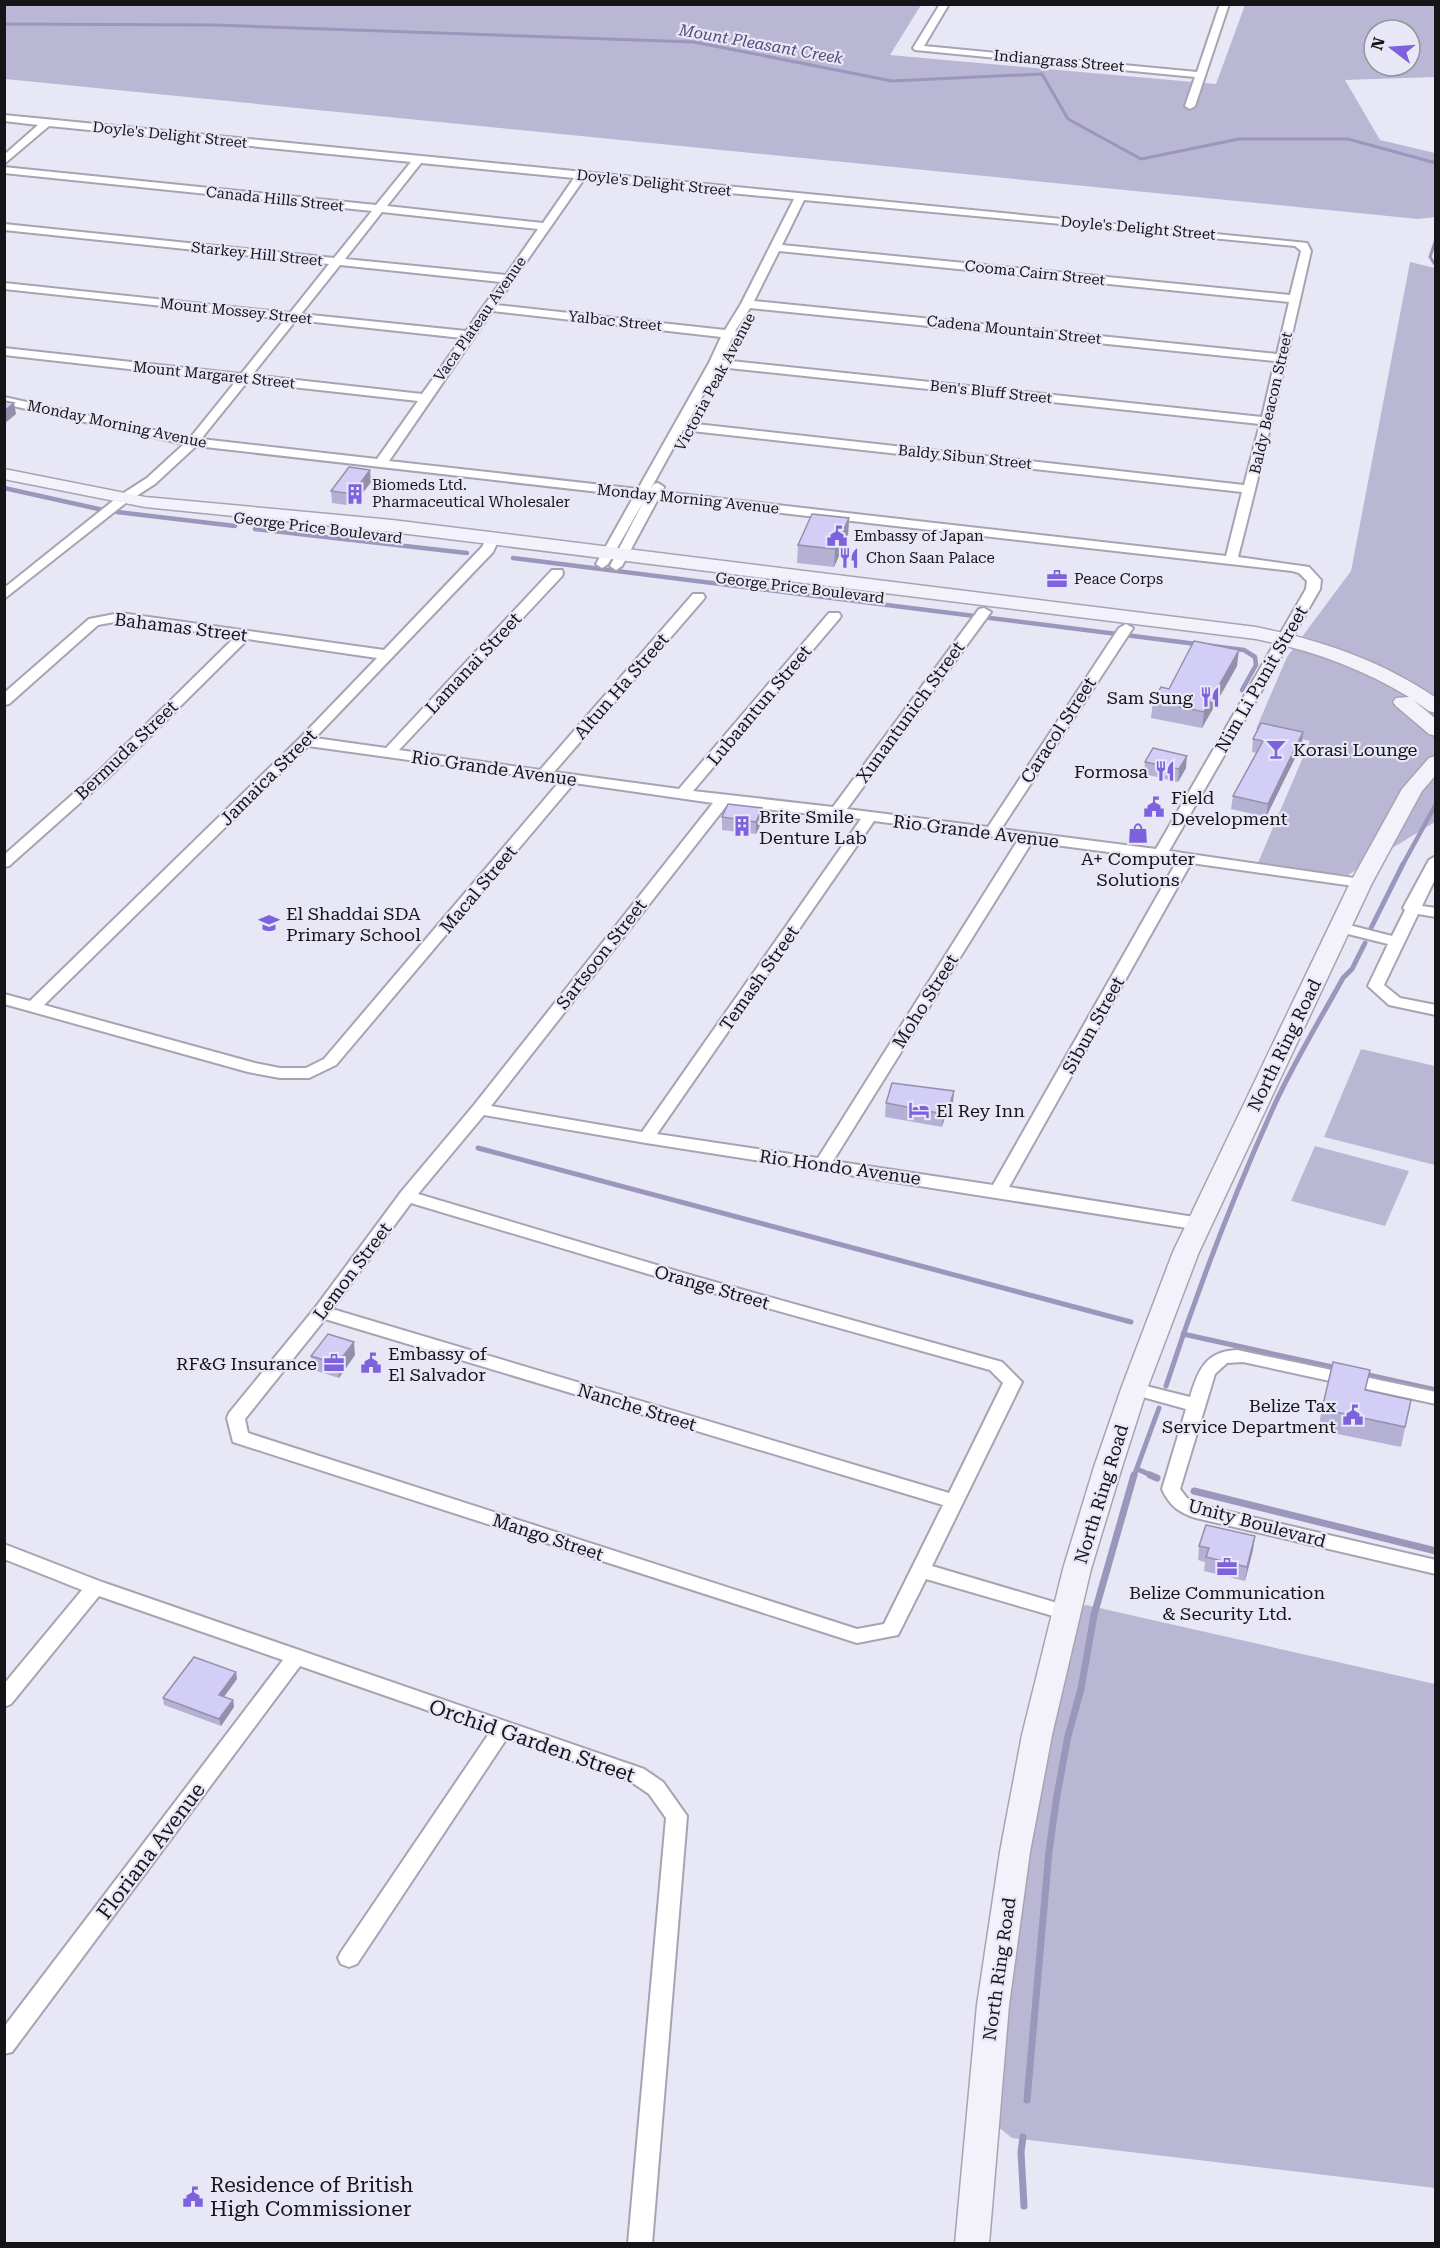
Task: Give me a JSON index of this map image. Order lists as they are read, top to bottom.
{
  "streets": {
    "main road": ["George Price Boulevard", "North Ring Road"],
    "street": [
      "Indiangrass Street",
      "Doyle's Delight Street",
      "Canada Hills Street",
      "Starkey Hill Street",
      "Cooma Cairn Street",
      "Mount Mossey Street",
      "Vaca Plateau Avenue",
      "Yalbac Street",
      "Cadena Mountain Street",
      "Mount Margaret Street",
      "Victoria Peak Avenue",
      "Ben's Bluff Street",
      "Baldy Beacon Street",
      "Monday Morning Avenue",
      "Baldy Sibun Street",
      "Bahamas Street",
      "Lamanai Street",
      "Nim Li Punit Street",
      "Altun Ha Street",
      "Lubaantun Street",
      "Xunantunich Street",
      "Caracol Street",
      "Bermuda Street",
      "Rio Grande Avenue",
      "Jamaica Street",
      "Macal Street",
      "Sartsoon Street",
      "Temash Street",
      "Moho Street",
      "Sibun Street",
      "Rio Hondo Avenue",
      "Lemon Street",
      "Orange Street",
      "Nanche Street",
      "Unity Boulevard",
      "Mango Street",
      "Orchid Garden Street",
      "Floriana Avenue"
    ]
  },
  "crossings": [
    ["Doyle's Delight Street", "Vaca Plateau Avenue"],
    ["Doyle's Delight Street", "Victoria Peak Avenue"],
    ["Doyle's Delight Street", "Baldy Beacon Street"],
    ["Canada Hills Street", "Vaca Plateau Avenue"],
    ["Starkey Hill Street", "Vaca Plateau Avenue"],
    ["Cooma Cairn Street", "Victoria Peak Avenue"],
    ["Cooma Cairn Street", "Baldy Beacon Street"],
    ["Mount Mossey Street", "Vaca Plateau Avenue"],
    ["Vaca Plateau Avenue", "Yalbac Street"],
    ["Vaca Plateau Avenue", "Mount Margaret Street"],
    ["Vaca Plateau Avenue", "Monday Morning Avenue"],
    ["Yalbac Street", "Victoria Peak Avenue"],
    ["Cadena Mountain Street", "Victoria Peak Avenue"],
    ["Cadena Mountain Street", "Baldy Beacon Street"],
    ["Victoria Peak Avenue", "Ben's Bluff Street"],
    ["Victoria Peak Avenue", "Monday Morning Avenue"],
    ["Victoria Peak Avenue", "Baldy Sibun Street"],
    ["Victoria Peak Avenue", "George Price Boulevard"],
    ["Ben's Bluff Street", "Baldy Beacon Street"],
    ["Baldy Beacon Street", "Monday Morning Avenue"],
    ["Baldy Beacon Street", "Baldy Sibun Street"],
    ["Baldy Beacon Street", "Nim Li Punit Street"],
    ["Monday Morning Avenue", "Nim Li Punit Street"],
    ["George Price Boulevard", "Nim Li Punit Street"],
    ["George Price Boulevard", "Caracol Street"],
    ["George Price Boulevard", "Jamaica Street"],
    ["Bahamas Street", "Bermuda Street"],
    ["Bahamas Street", "Jamaica Street"],
    ["Lamanai Street", "Rio Grande Avenue"],
    ["Nim Li Punit Street", "Rio Grande Avenue"],
    ["Altun Ha Street", "Rio Grande Avenue"],
    ["Lubaantun Street", "Rio Grande Avenue"],
    ["Xunantunich Street", "Rio Grande Avenue"],
    ["Caracol Street", "Rio Grande Avenue"],
    ["Rio Grande Avenue", "Jamaica Street"],
    ["Rio Grande Avenue", "Macal Street"],
    ["Rio Grande Avenue", "Sartsoon Street"],
    ["Rio Grande Avenue", "Temash Street"],
    ["Rio Grande Avenue", "Moho Street"],
    ["Rio Grande Avenue", "Sibun Street"],
    ["Rio Grande Avenue", "North Ring Road"],
    ["Jamaica Street", "Macal Street"],
    ["Sartsoon Street", "Rio Hondo Avenue"],
    ["Sartsoon Street", "Lemon Street"],
    ["Temash Street", "Rio Hondo Avenue"],
    ["Moho Street", "Rio Hondo Avenue"],
    ["Sibun Street", "Rio Hondo Avenue"],
    ["North Ring Road", "Rio Hondo Avenue"],
    ["Rio Hondo Avenue", "Lemon Street"],
    ["Lemon Street", "Orange Street"],
    ["Lemon Street", "Nanche Street"],
    ["Lemon Street", "Mango Street"],
    ["Orange Street", "Nanche Street"],
    ["Orchid Garden Street", "Floriana Avenue"]
  ],
  "water": ["Mount Pleasant Creek"],
  "places": {
    "building": ["Biomeds Ltd. Pharmaceutical Wholesaler", "Brite Smile Denture Lab"],
    "public building": [
      "Embassy of Japan",
      "Field Development",
      "Embassy of El Salvador",
      "Belize Tax Service Department",
      "Residence of British High Commissioner"
    ],
    "restaurant": ["Chon Saan Palace", "Sam Sung", "Formosa"],
    "office": ["Peace Corps", "RF&G Insurance", "Belize Communication & Security Ltd."],
    "bar": ["Korasi Lounge"],
    "shop": ["A+ Computer Solutions"],
    "school or university": ["El Shaddai SDA Primary School"],
    "hotel": ["El Rey Inn"]
  },
  "north": "left"
}
